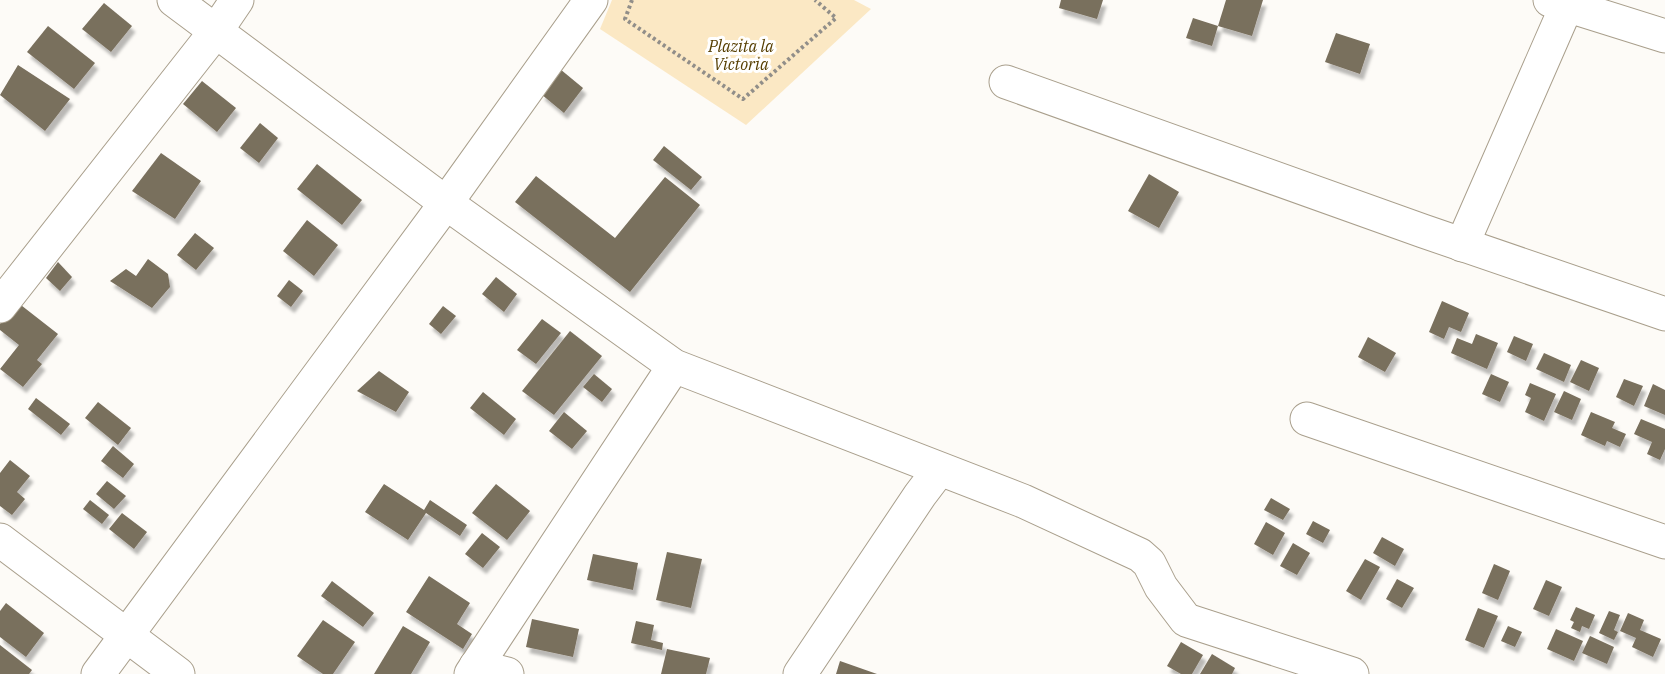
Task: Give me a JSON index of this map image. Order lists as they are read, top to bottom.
{
  "parks": ["Plazita la Victoria"]
}
